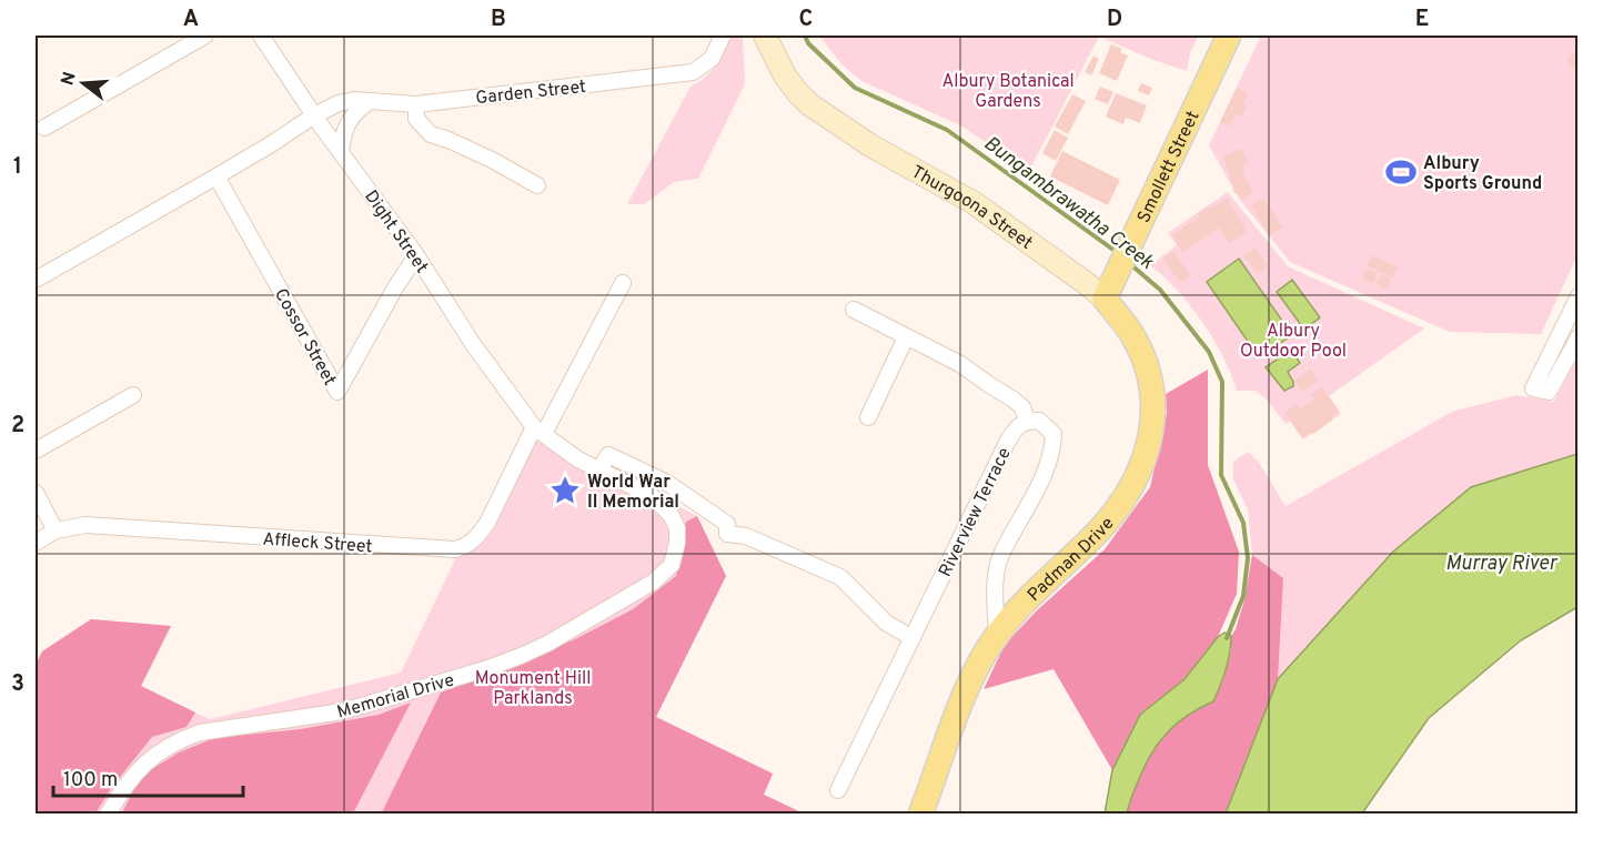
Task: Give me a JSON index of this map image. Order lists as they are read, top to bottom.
{
  "streets": {
    "main road": ["Smollett Street", "Thurgoona Street", "Padman Drive"],
    "street": [
      "Garden Street",
      "Dight Street",
      "Cossor Street",
      "Riverview Terrace",
      "Affleck Street",
      "Memorial Drive"
    ]
  },
  "crossings": [
    ["Garden Street", "Dight Street"],
    ["Garden Street", "Cossor Street"],
    ["Smollett Street", "Thurgoona Street"],
    ["Smollett Street", "Padman Drive"],
    ["Thurgoona Street", "Padman Drive"],
    ["Dight Street", "Cossor Street"],
    ["Dight Street", "Affleck Street"],
    ["Dight Street", "Memorial Drive"],
    ["Affleck Street", "Memorial Drive"]
  ],
  "water": ["Bungambrawatha Creek", "Murray River"],
  "parks": ["Albury Botanical Gardens", "Albury Outdoor Pool", "Monument Hill Parklands"],
  "places": {
    "sports": ["Albury Sports Ground"],
    "place": ["World War II Memorial"]
  },
  "scale_bar": "100 m",
  "north": "left",
  "grid": {
    "columns": [
      "A",
      "B",
      "C",
      "D",
      "E"
    ],
    "rows": ["1", "2", "3"]
  }
}
